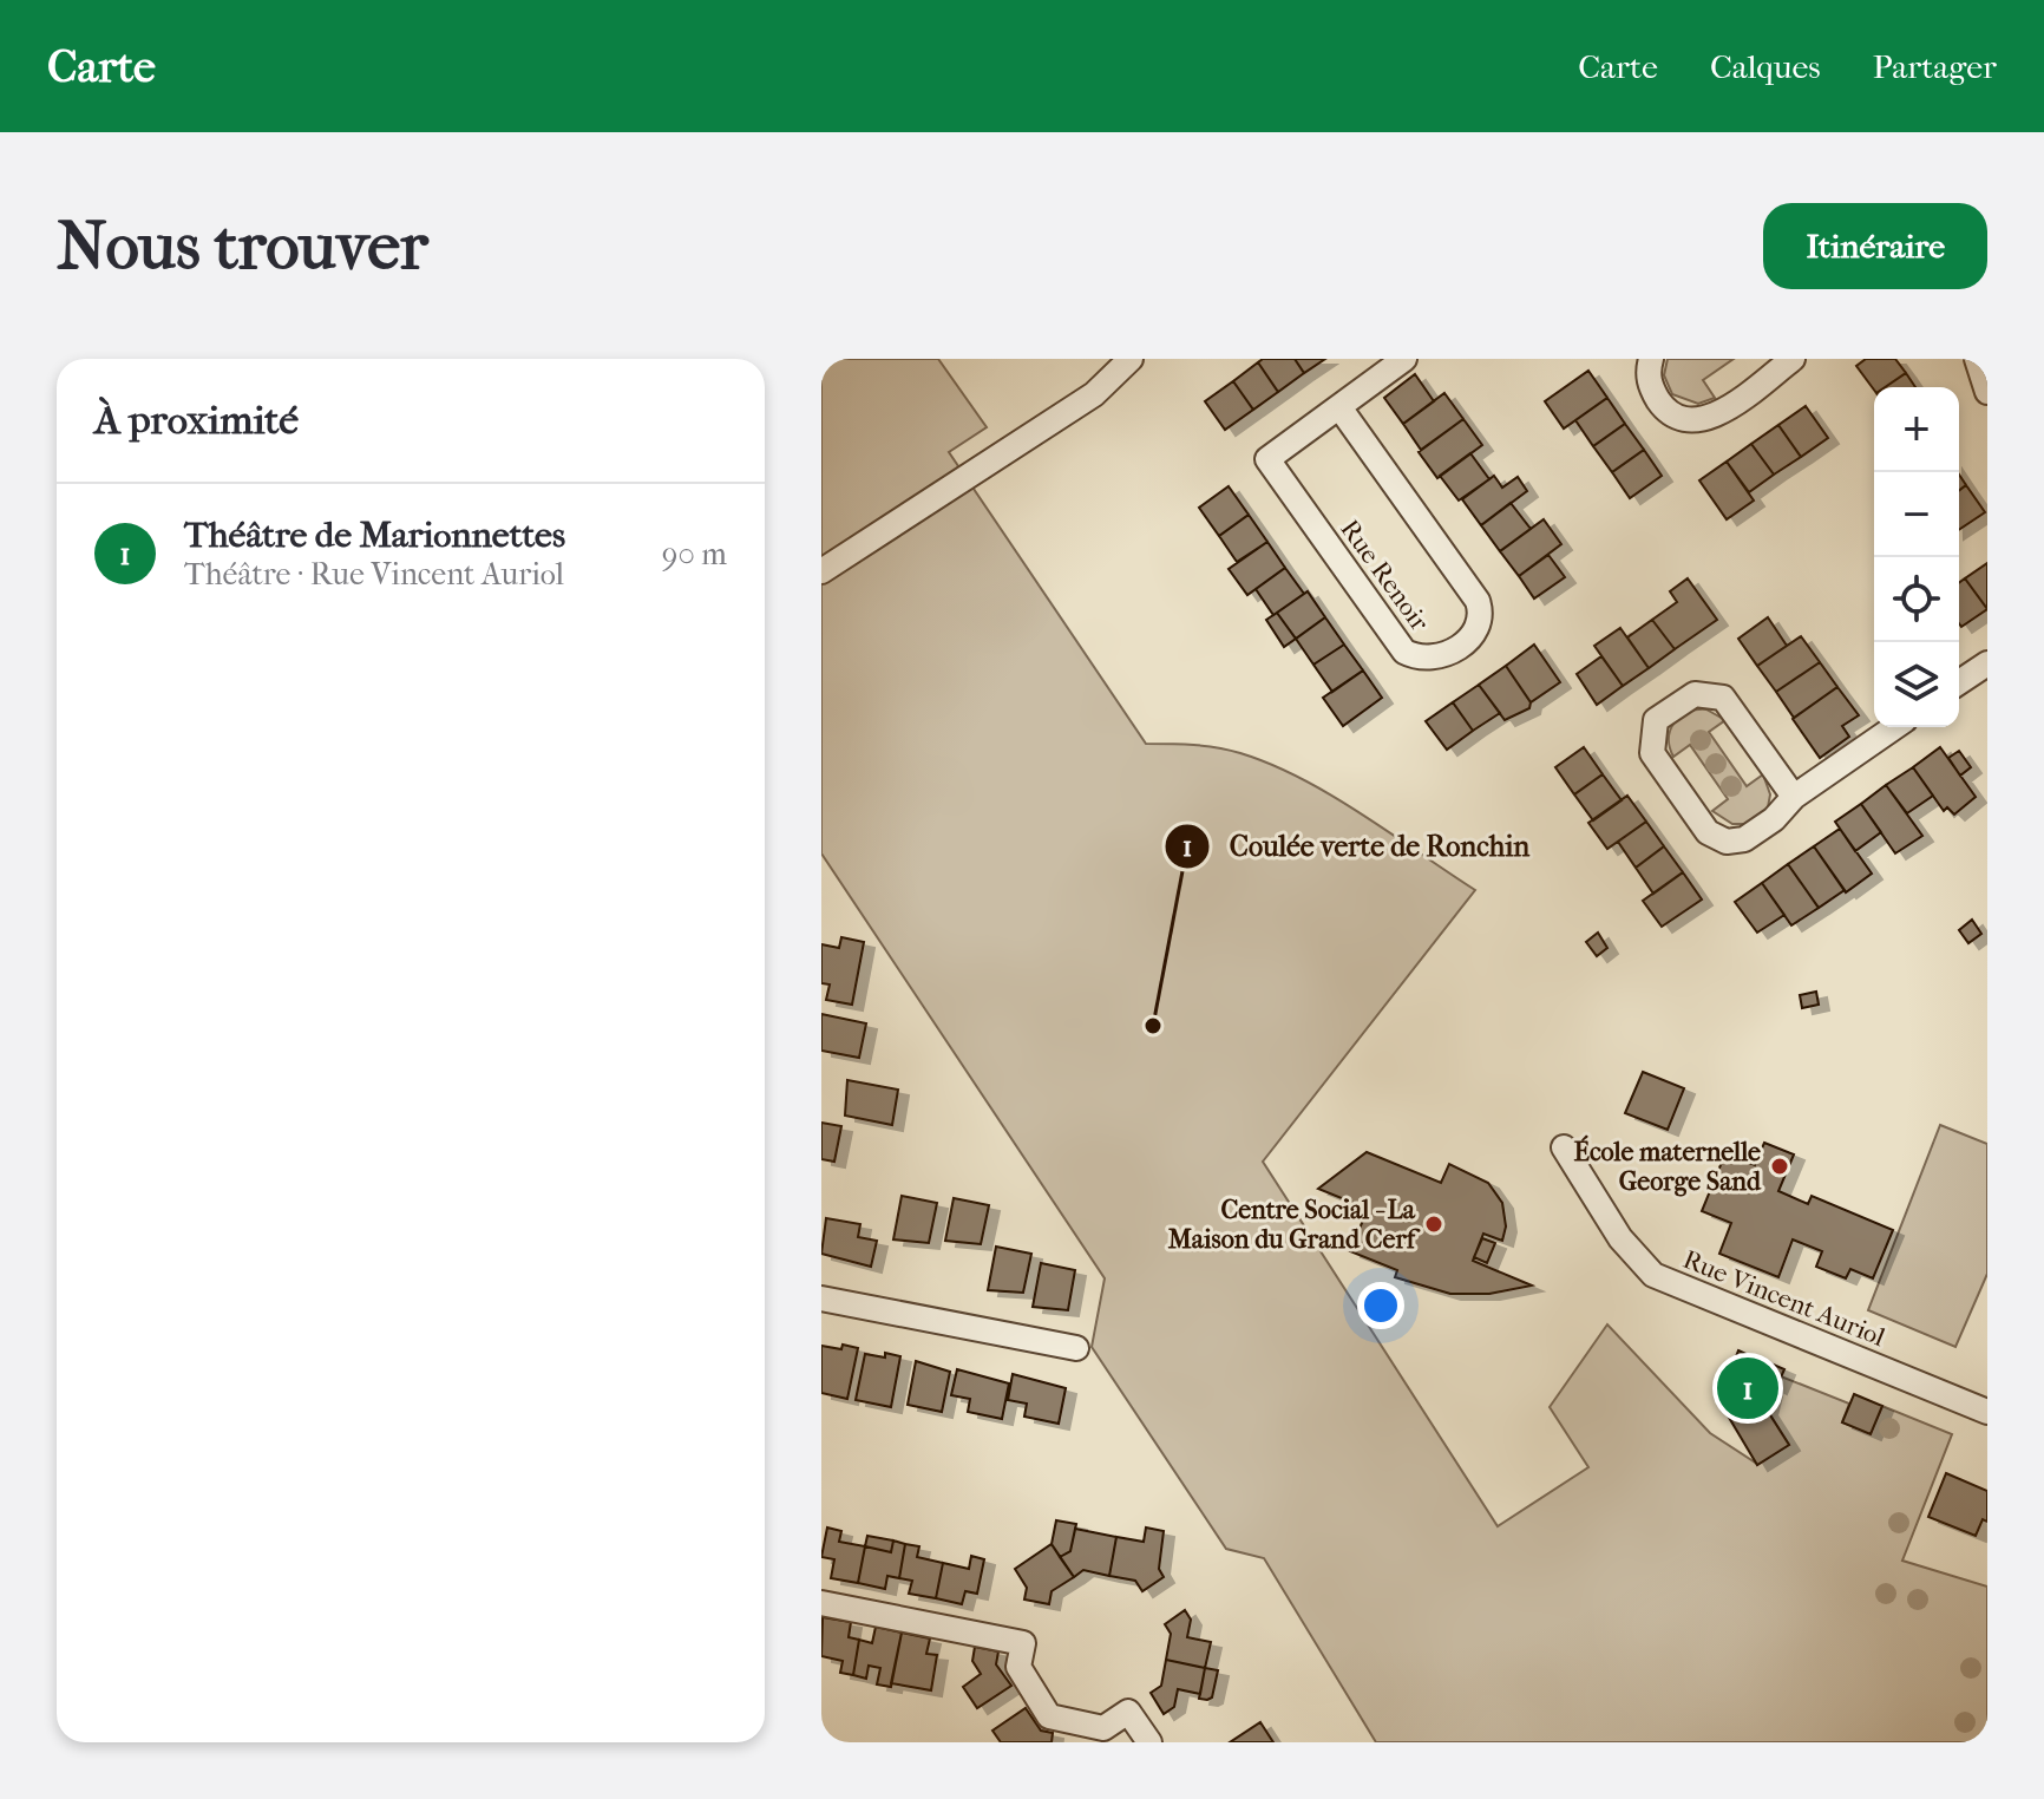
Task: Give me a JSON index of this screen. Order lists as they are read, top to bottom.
{
  "streets": {
    "street": ["Rue Renoir", "Rue Vincent Auriol"]
  },
  "places": ["Coulée verte de Ronchin", "École maternelle George Sand", "Centre Social - La Maison du Grand Cerf"],
  "page": {
    "header": "Carte",
    "nav": ["Carte", "Calques", "Partager"],
    "buttons": "Itinéraire",
    "title": "Nous trouver",
    "heading": "À proximité",
    "map_buttons": ["+", "−"],
    "list": [
      {
        "mark": "1",
        "name": "Théâtre de Marionnettes",
        "note": "Théâtre · Rue Vincent Auriol",
        "value": "90 m"
      }
    ],
    "pins": "1"
  }
}
